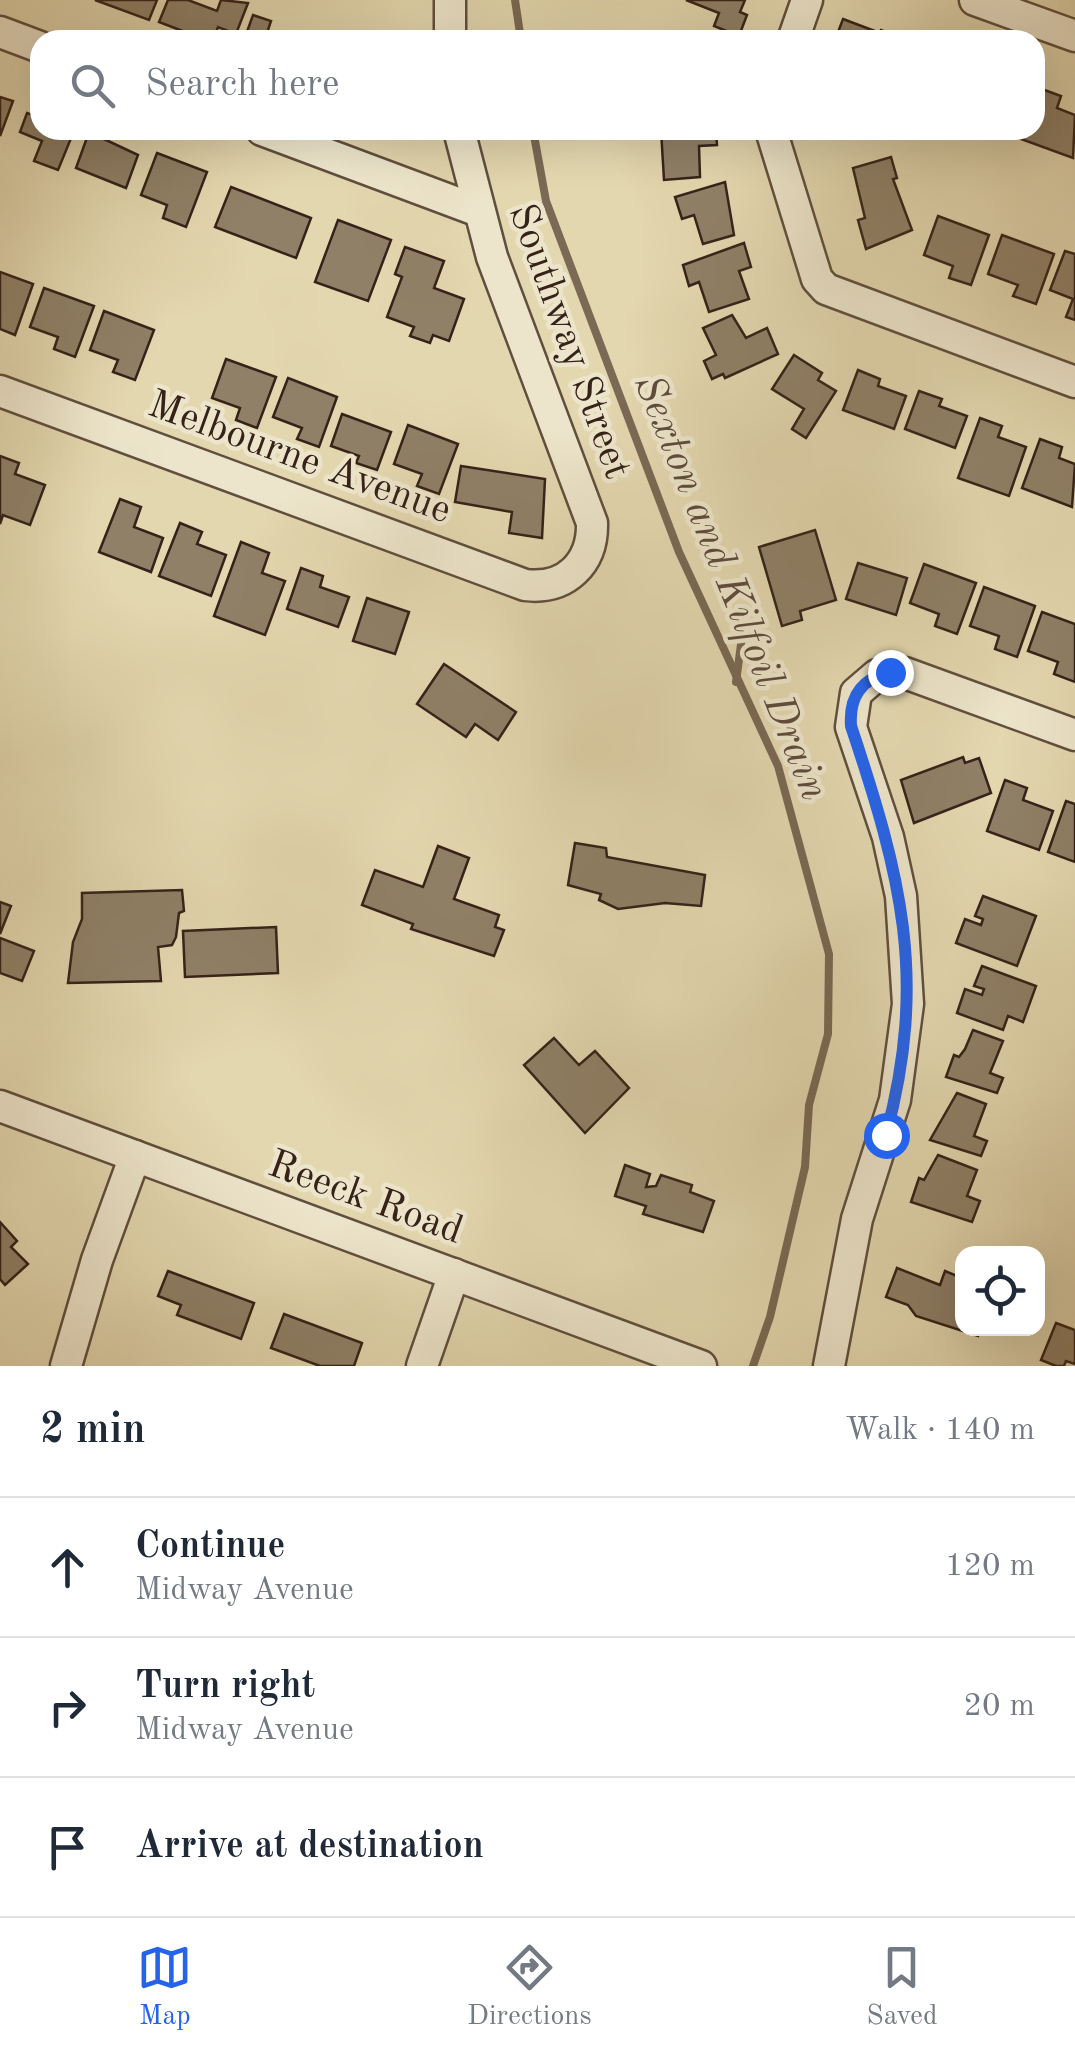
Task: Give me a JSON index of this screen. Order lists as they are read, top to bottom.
{
  "streets": {
    "street": ["Southway Street", "Melbourne Avenue", "Reeck Road"]
  },
  "crossings": [
    ["Southway Street", "Melbourne Avenue"]
  ],
  "water": ["Sexton and Kilfoil Drain"],
  "page": {
    "search": "Search here",
    "heading": ["2 min", "Walk · 140 m"],
    "list": [
      ["Continue", "Midway Avenue", "120 m"],
      ["Turn right", "Midway Avenue", "20 m"],
      "Arrive at destination"
    ],
    "nav": ["Map", "Directions", "Saved"]
  }
}
